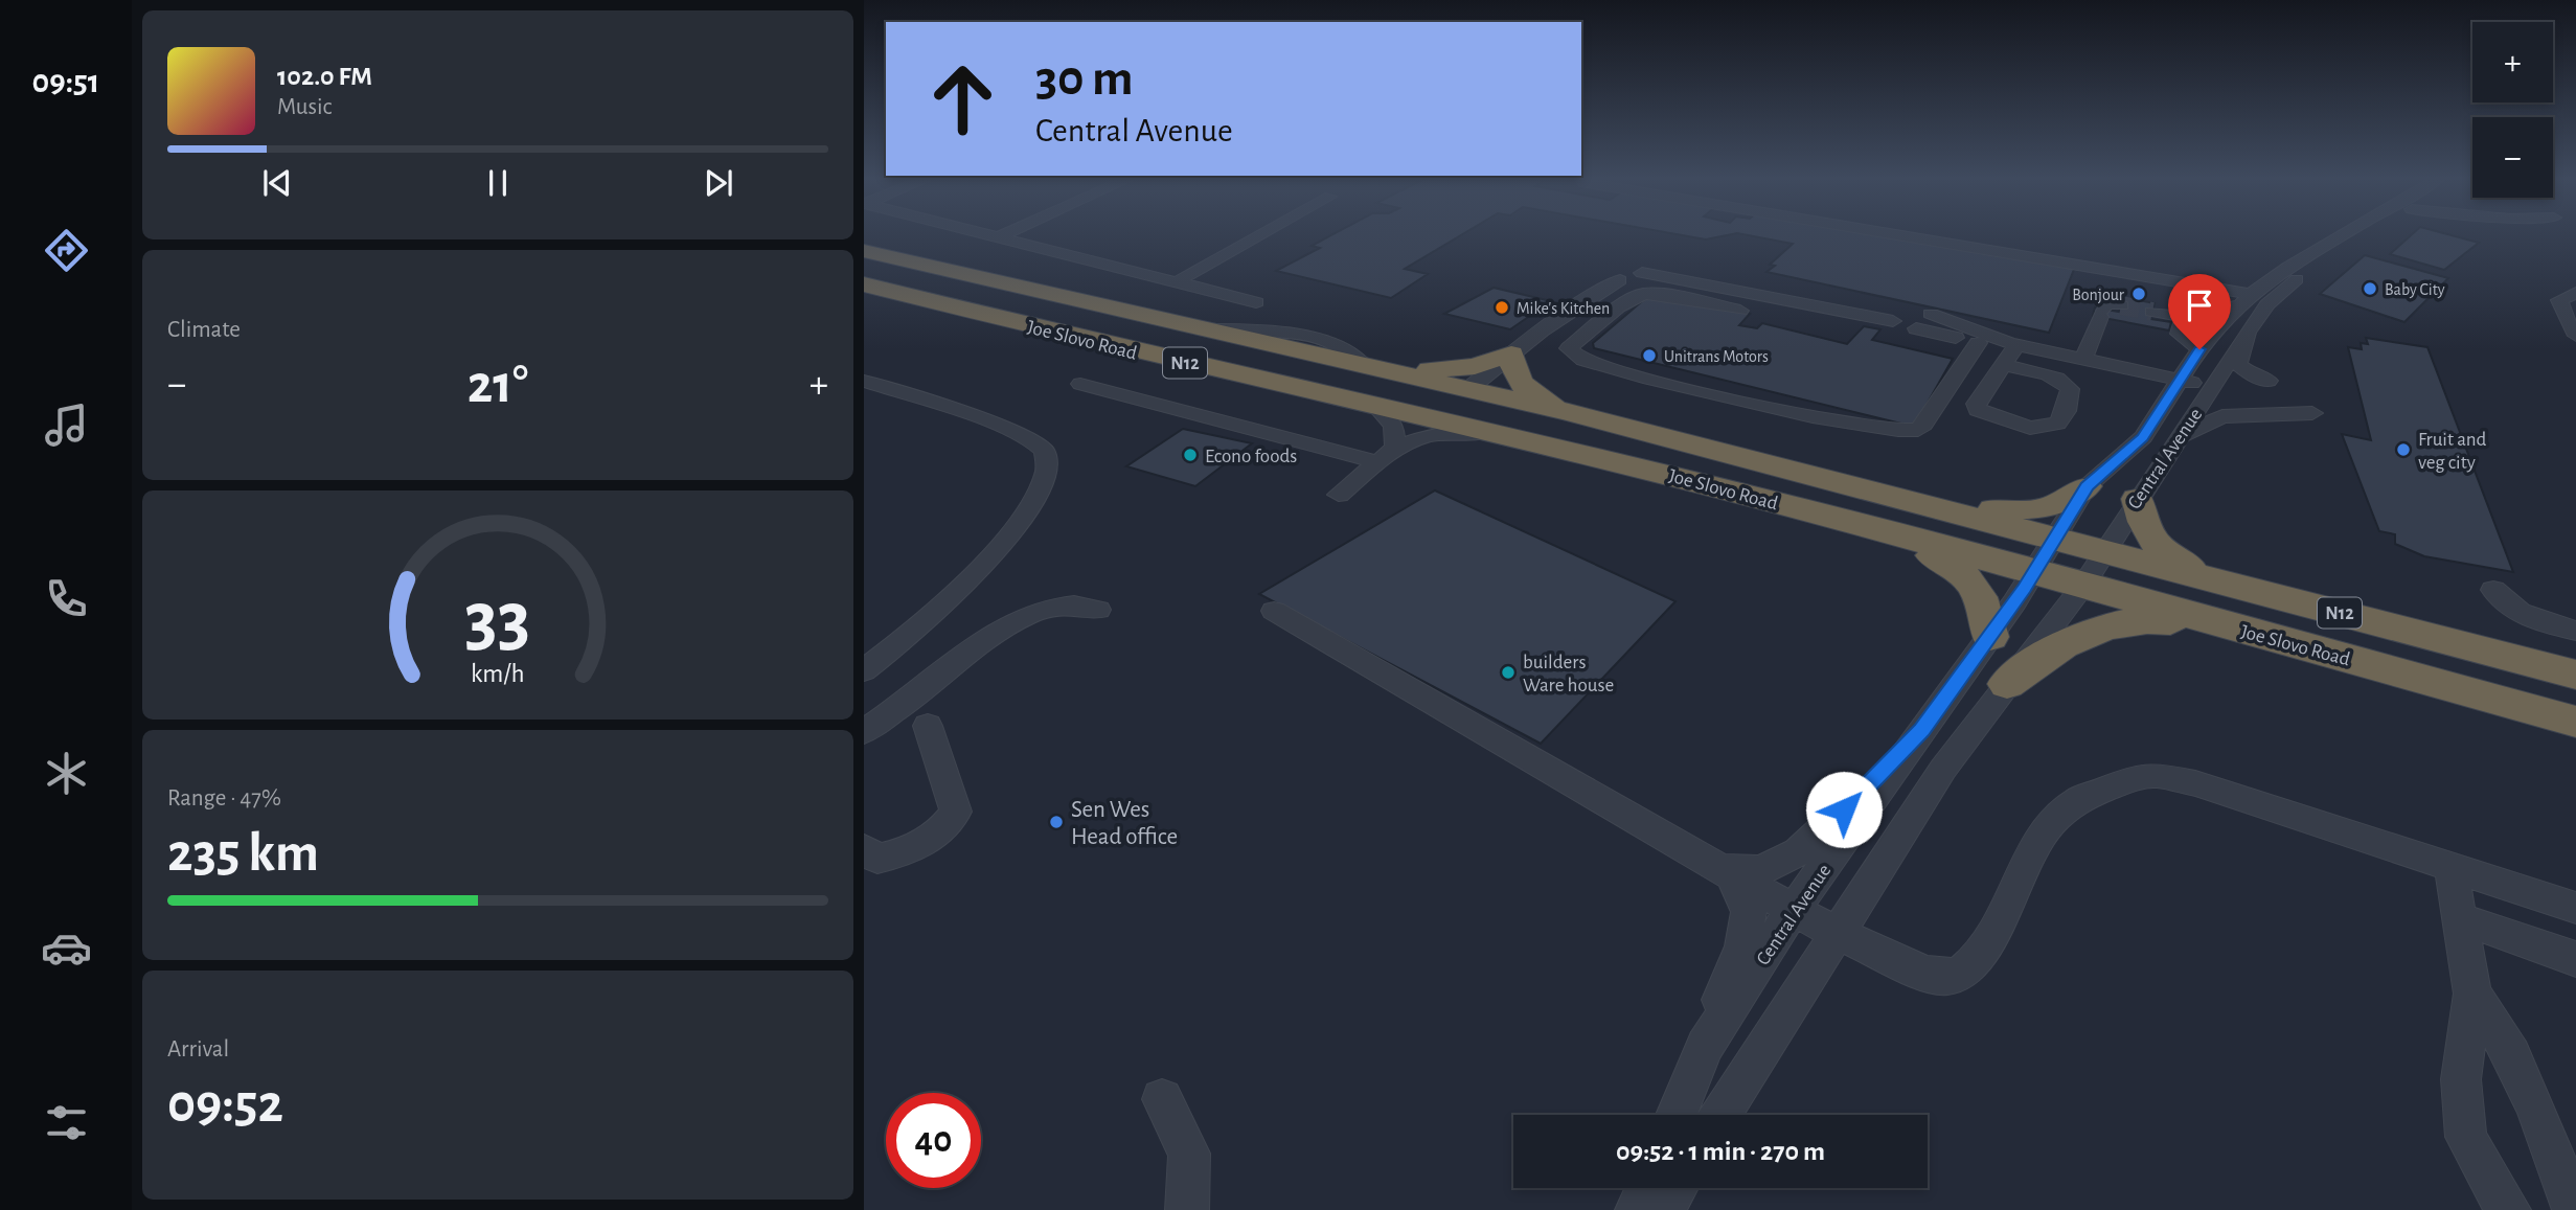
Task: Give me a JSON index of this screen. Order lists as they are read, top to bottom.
{
  "streets": {
    "highway": ["Joe Slovo Road", "N12"],
    "street": ["Central Avenue"]
  },
  "crossings": [
    ["Joe Slovo Road", "Central Avenue"]
  ],
  "places": [
    "Baby City",
    "Bonjour",
    "Mike's Kitchen",
    "Unitrans Motors",
    "Fruit and veg city",
    "Econo foods",
    "builders Ware house",
    "Sen Wes Head office"
  ],
  "page": {
    "tabs": "09:51",
    "map_buttons": ["+", "−"],
    "turn": ["30 m", "Central Avenue"],
    "song": ["102.0 FM", "Music"],
    "tile": [
      "Climate",
      ["Range · 47%", "235 km"],
      ["Arrival", "09:52"]
    ],
    "heat": ["−", "21°", "+"],
    "limit": "40",
    "trip": "09:52 · 1 min · 270 m",
    "gauge": ["33", "km/h"]
  }
}
